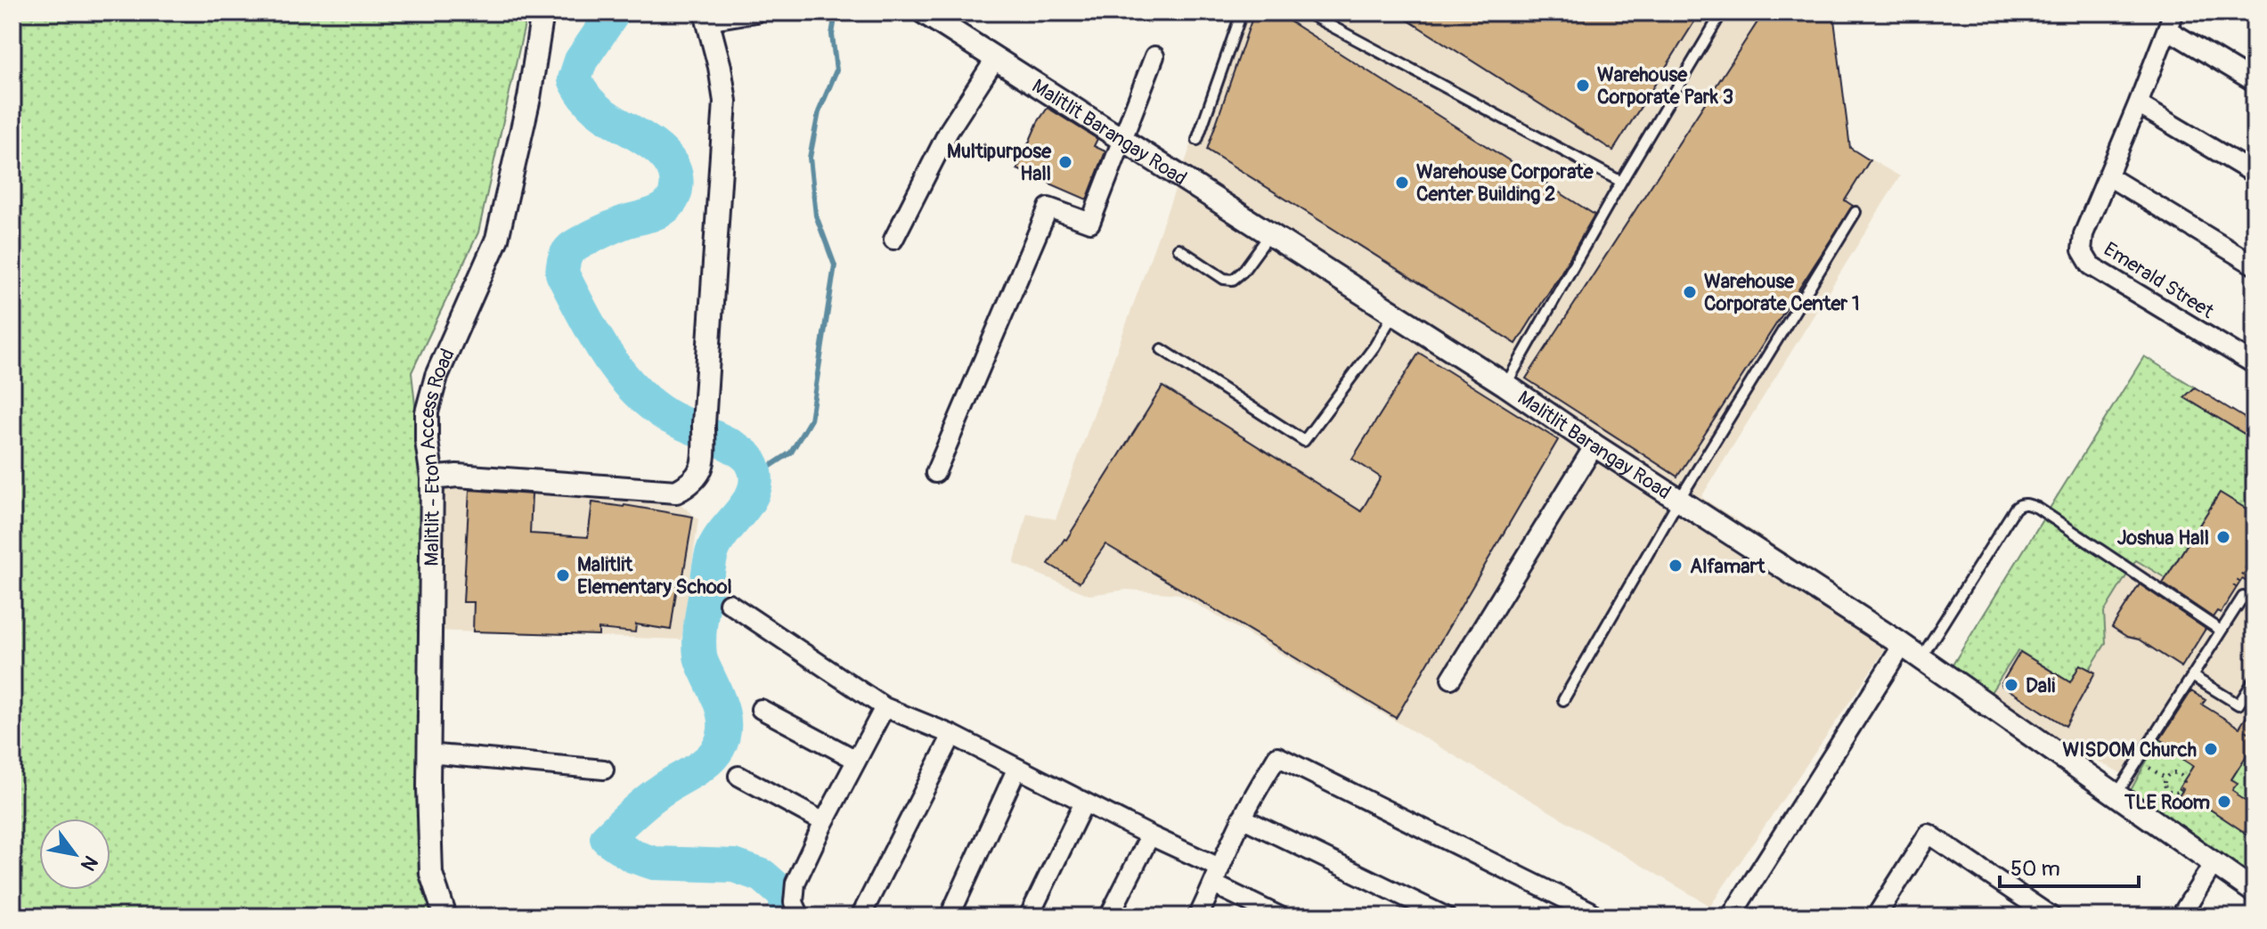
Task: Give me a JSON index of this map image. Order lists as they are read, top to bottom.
{
  "streets": {
    "street": ["Malitlit Barangay Road", "Emerald Street", "Malitlit - Eton Access Road"]
  },
  "places": [
    "Warehouse Corporate Park 3",
    "Multipurpose Hall",
    "Warehouse Corporate Center Building 2",
    "Warehouse Corporate Center 1",
    "Joshua Hall",
    "Alfamart",
    "Malitlit Elementary School",
    "Dali",
    "WISDOM Church",
    "TLE Room"
  ],
  "scale_bar": "50 m",
  "north": "bottom right"
}
